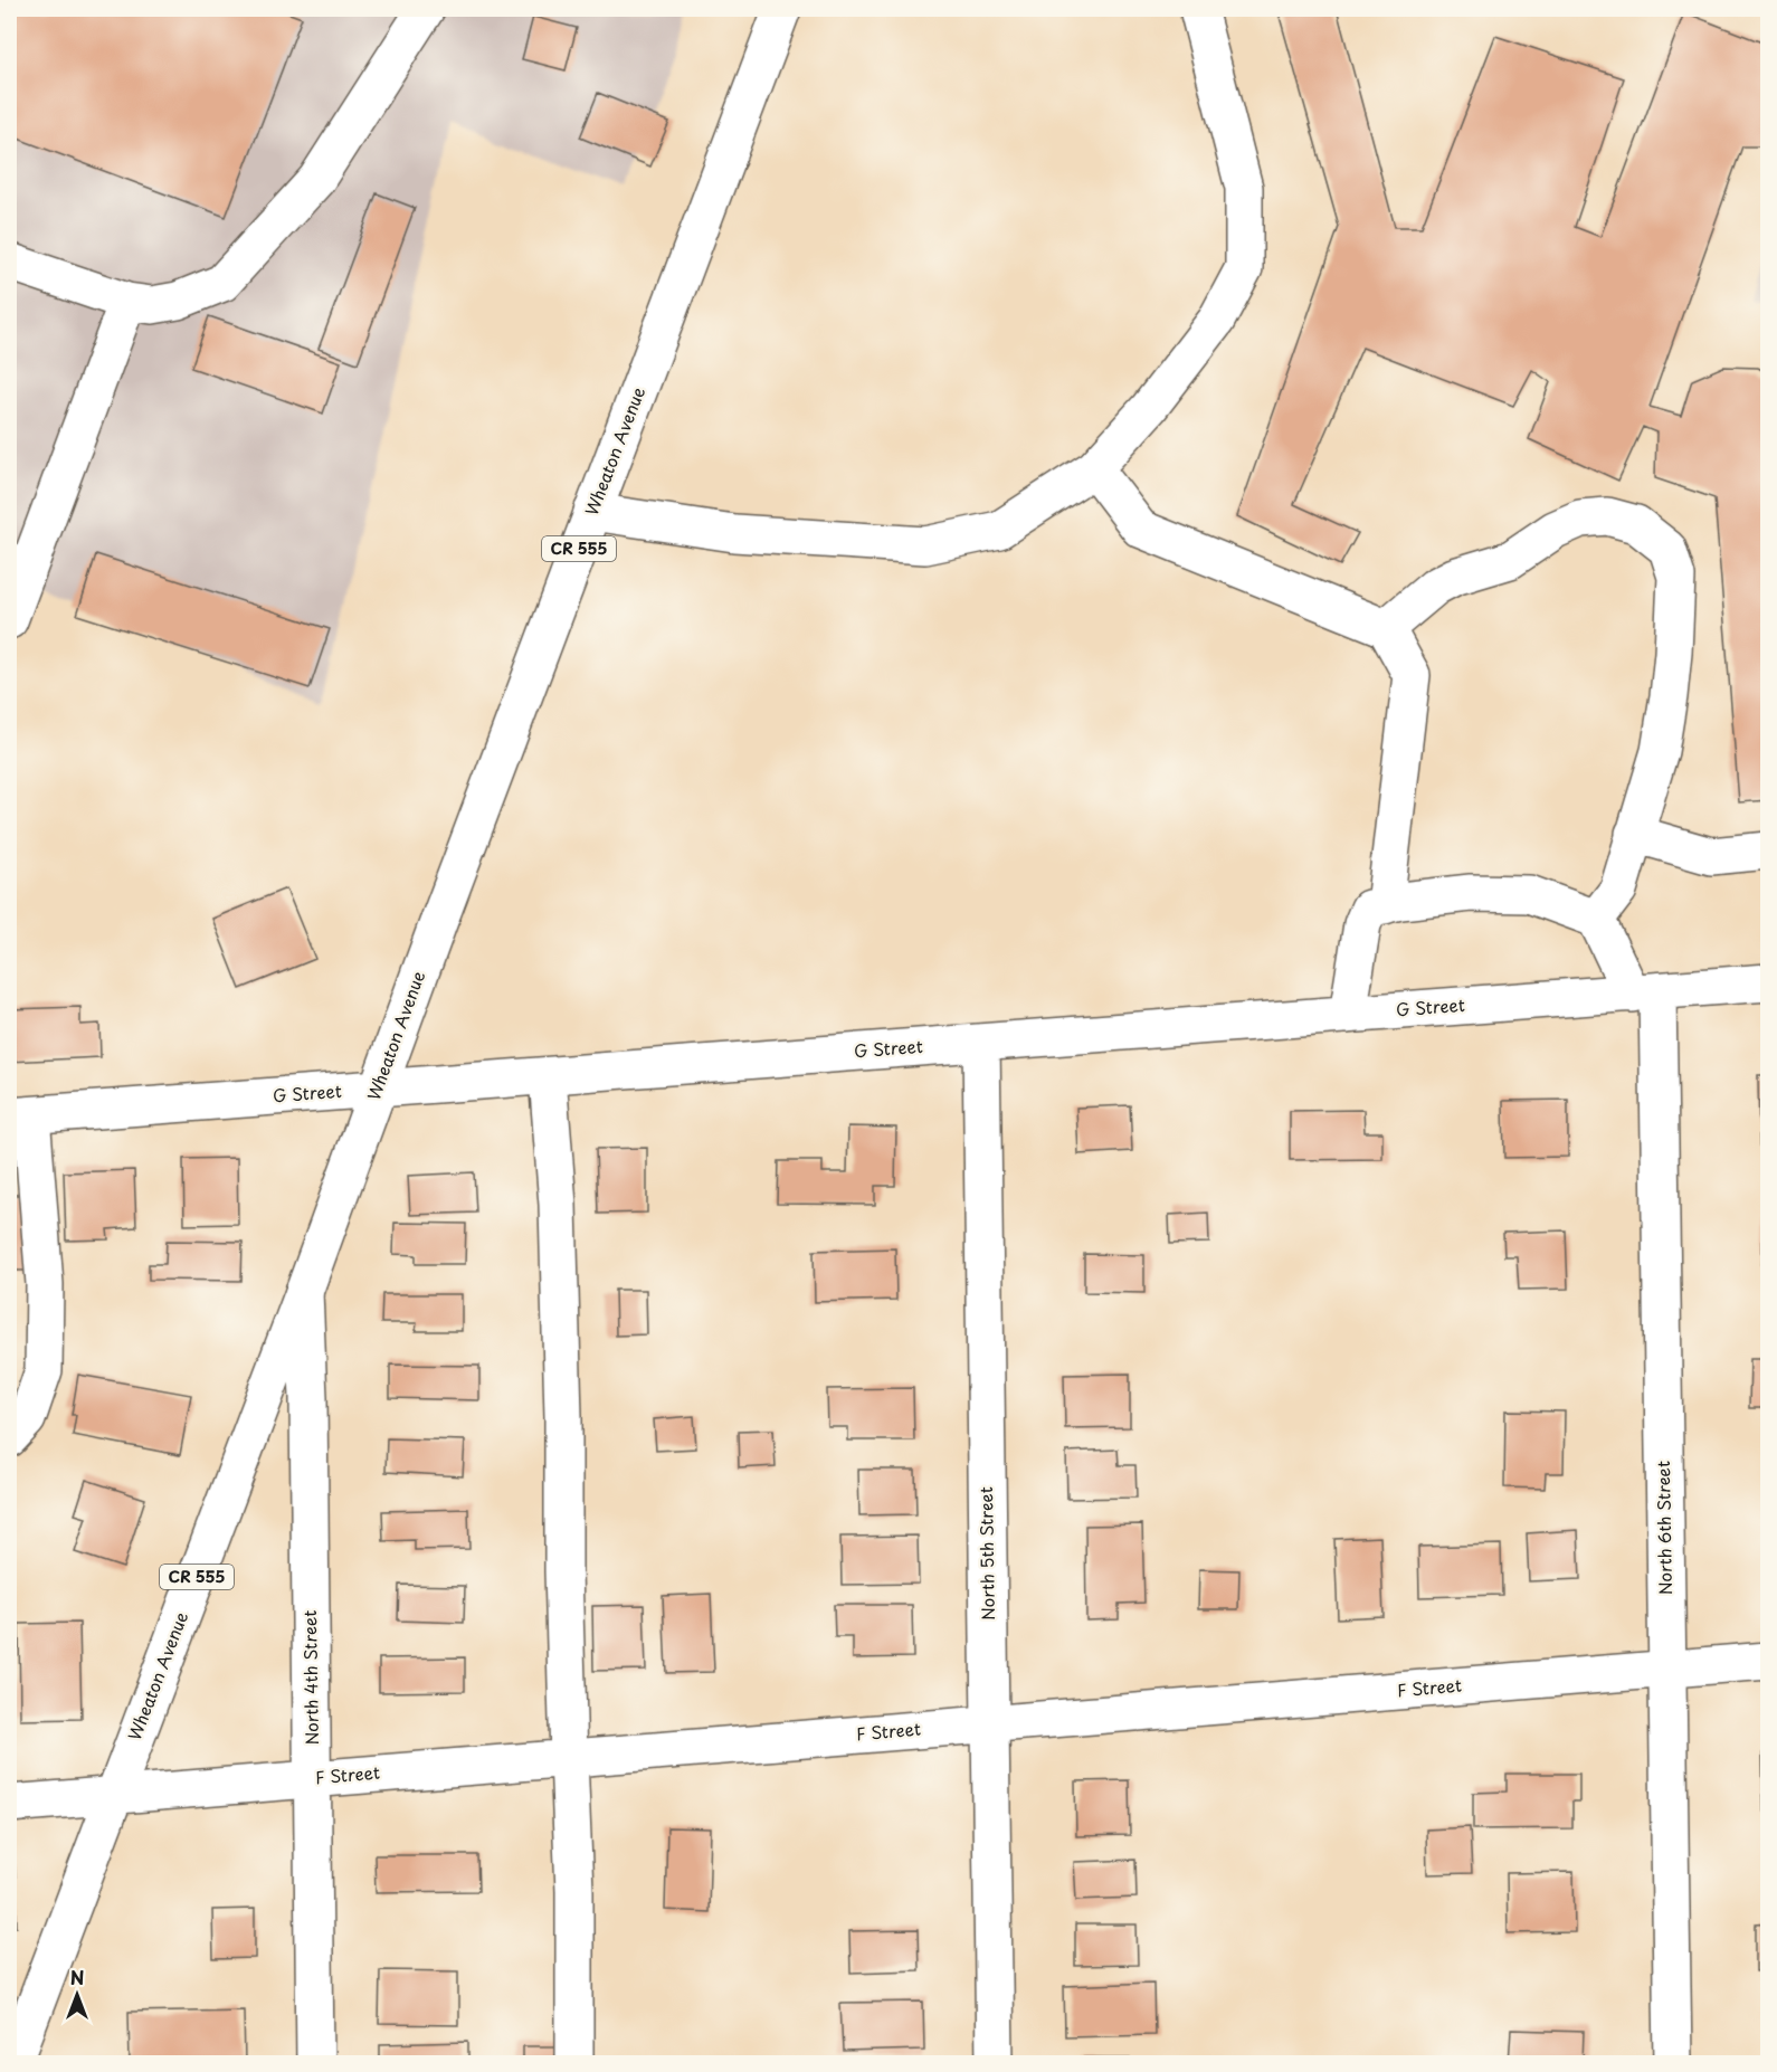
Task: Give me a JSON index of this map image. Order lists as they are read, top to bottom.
{
  "streets": {
    "street": [
      "Wheaton Avenue",
      "CR 555",
      "G Street",
      "North 6th Street",
      "North 5th Street",
      "North 4th Street",
      "F Street"
    ]
  },
  "crossings": [
    ["Wheaton Avenue", "G Street"],
    ["Wheaton Avenue", "North 4th Street"],
    ["Wheaton Avenue", "F Street"],
    ["G Street", "North 6th Street"],
    ["G Street", "North 5th Street"],
    ["North 6th Street", "F Street"],
    ["North 5th Street", "F Street"],
    ["North 4th Street", "F Street"]
  ],
  "north": "top"
}
